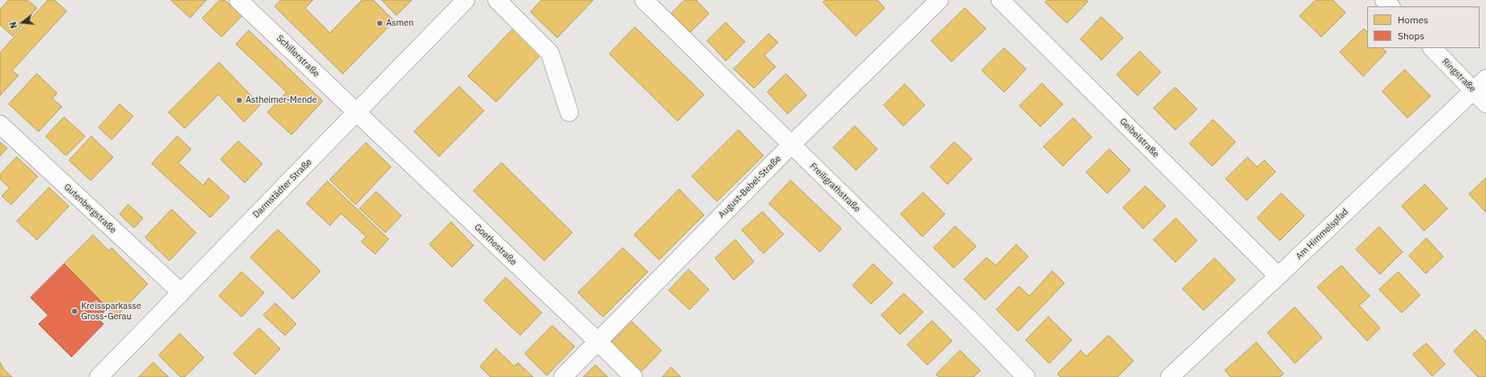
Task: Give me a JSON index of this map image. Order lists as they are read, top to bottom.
{
  "streets": {
    "street": [
      "Schillerstraße",
      "Ringstraße",
      "Geibelstraße",
      "August-Bebel-Straße",
      "Freiligrathstraße",
      "Darmstädter Straße",
      "Gutenbergstraße",
      "Am Himmelspfad",
      "Goethestraße"
    ]
  },
  "crossings": [
    ["Schillerstraße", "Darmstädter Straße"],
    ["Schillerstraße", "Goethestraße"],
    ["Ringstraße", "Am Himmelspfad"],
    ["Geibelstraße", "Am Himmelspfad"],
    ["August-Bebel-Straße", "Freiligrathstraße"],
    ["August-Bebel-Straße", "Goethestraße"],
    ["Darmstädter Straße", "Gutenbergstraße"],
    ["Darmstädter Straße", "Goethestraße"]
  ],
  "places": ["Asmen", "Astheimer-Mende", "Kreissparkasse Gross-Gerau"],
  "legend": ["Homes", "Shops"],
  "north": "left"
}
